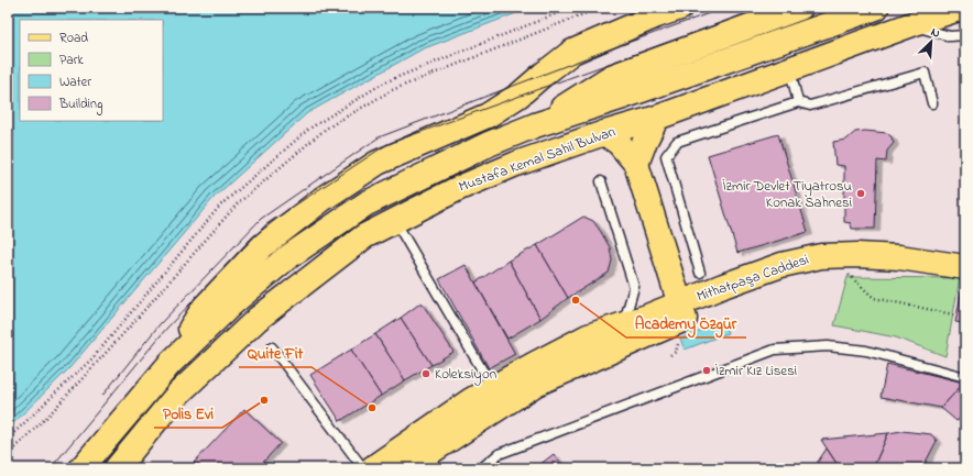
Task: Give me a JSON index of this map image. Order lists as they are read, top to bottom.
{
  "streets": {
    "main road": ["Mustafa Kemal Sahil Bulvarı", "Mithatpaşa Caddesi"]
  },
  "places": [
    "İzmir Devlet Tiyatrosu Konak Sahnesi",
    "Academy Özgür",
    "İzmir Kız Lisesi",
    "Koleksiyon",
    "Polis Evi",
    "Quite Fit"
  ],
  "legend": [
    "Road",
    "Park",
    "Water",
    "Building"
  ],
  "north": "top right"
}
